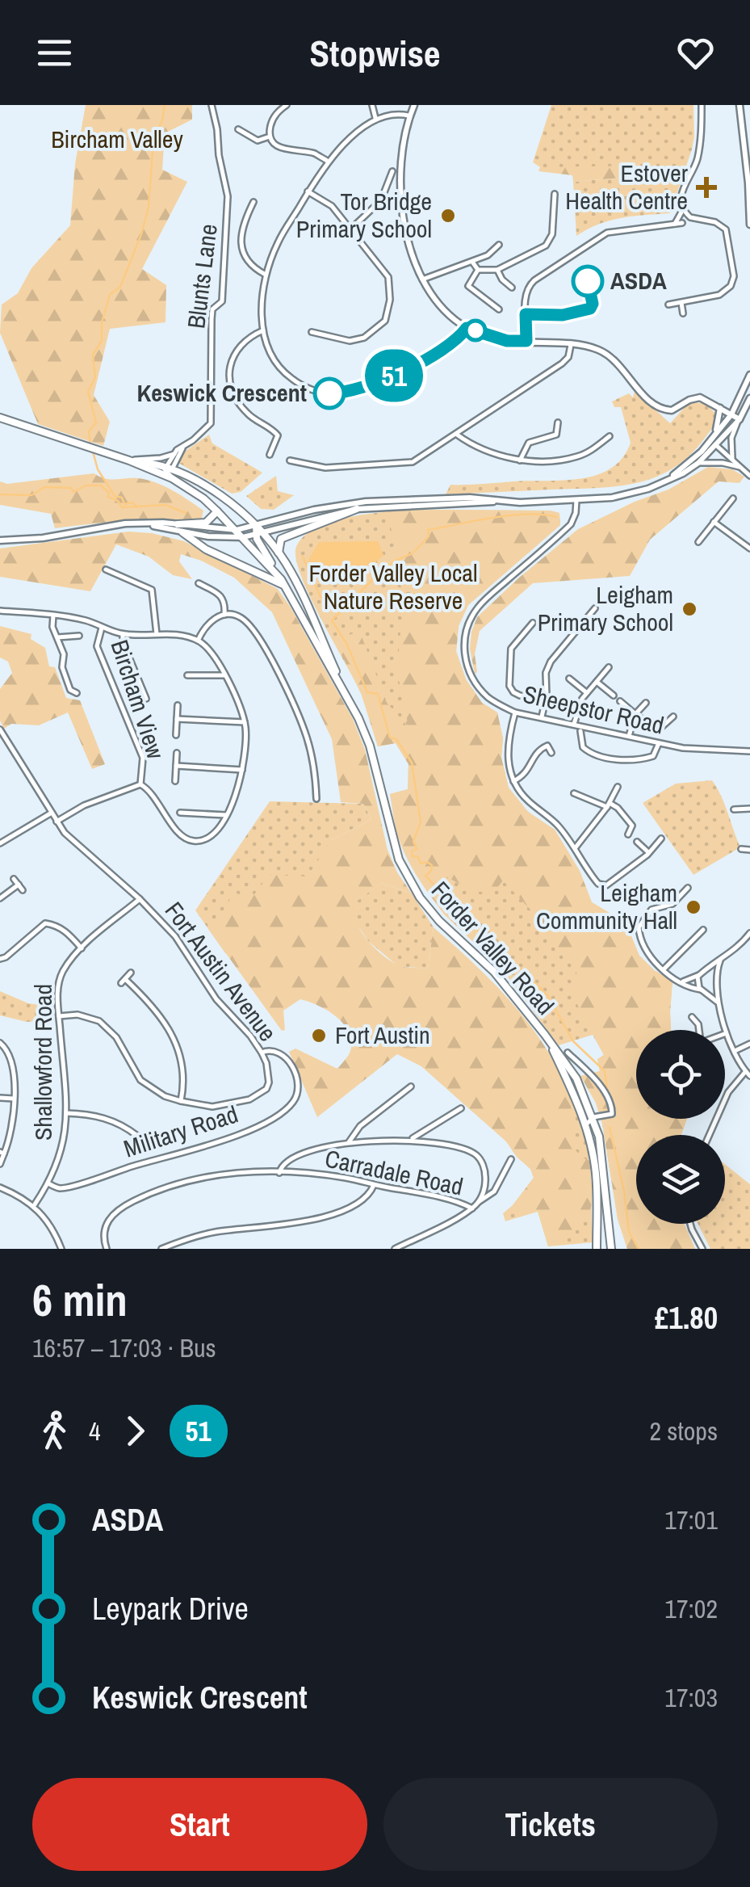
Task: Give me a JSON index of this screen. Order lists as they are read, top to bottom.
{
  "streets": {
    "main road": ["Forder Valley Road"],
    "street": [
      "Blunts Lane",
      "Bircham View",
      "Sheepstor Road",
      "Fort Austin Avenue",
      "Shallowford Road",
      "Military Road",
      "Carradale Road"
    ]
  },
  "crossings": [
    ["Blunts Lane", "Forder Valley Road"],
    ["Fort Austin Avenue", "Shallowford Road"],
    ["Fort Austin Avenue", "Military Road"],
    ["Shallowford Road", "Military Road"]
  ],
  "parks": ["Bircham Valley", "Forder Valley Local Nature Reserve"],
  "places": {
    "health": ["Estover Health Centre"],
    "other": [
      "Tor Bridge Primary School",
      "ASDA",
      "Keswick Crescent",
      "Leigham Primary School",
      "Leigham Community Hall",
      "Fort Austin"
    ]
  },
  "lines": ["bus line 51"],
  "page": {
    "header": "Stopwise",
    "on_map": "51",
    "heading": ["6 min", "16:57 – 17:03 · Bus", "£1.80"],
    "legs": ["4", "51", "2 stops"],
    "list": [
      {
        "name": "ASDA",
        "value": "17:01"
      },
      {
        "name": "Leypark Drive",
        "value": "17:02"
      },
      {
        "name": "Keswick Crescent",
        "value": "17:03"
      }
    ],
    "buttons": ["Start", "Tickets"]
  }
}
